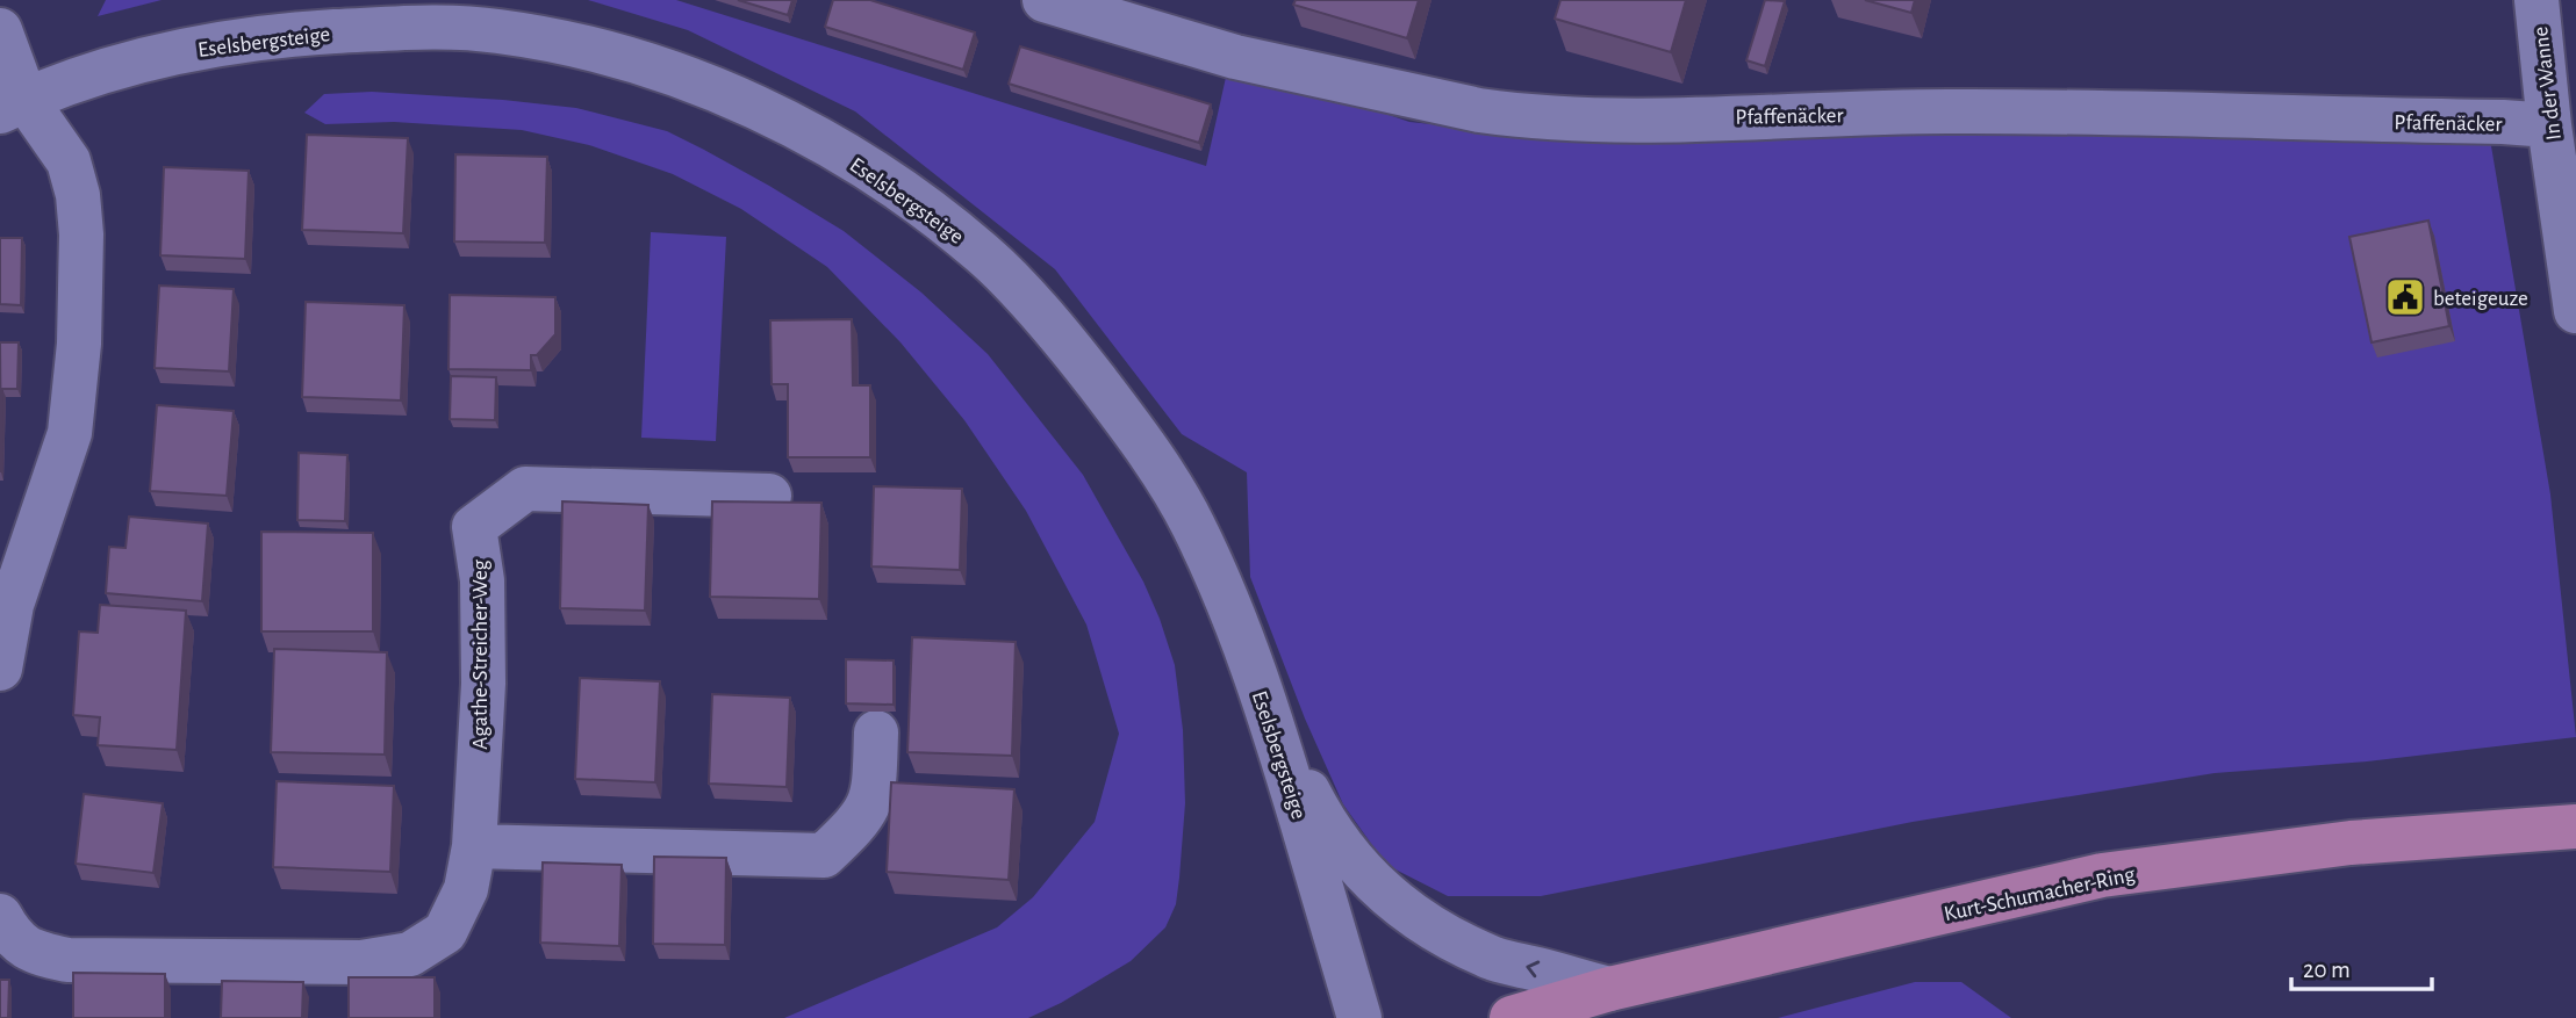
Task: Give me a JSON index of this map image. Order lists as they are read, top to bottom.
{
  "streets": {
    "main road": ["Kurt-Schumacher-Ring"],
    "street": [
      "Eselsbergsteige",
      "In der Wanne",
      "Pfaffenäcker",
      "Agathe-Streicher-Weg"
    ]
  },
  "crossings": [
    ["In der Wanne", "Pfaffenäcker"]
  ],
  "places": {
    "public building": ["beteigeuze"]
  },
  "scale_bar": "20 m"
}
